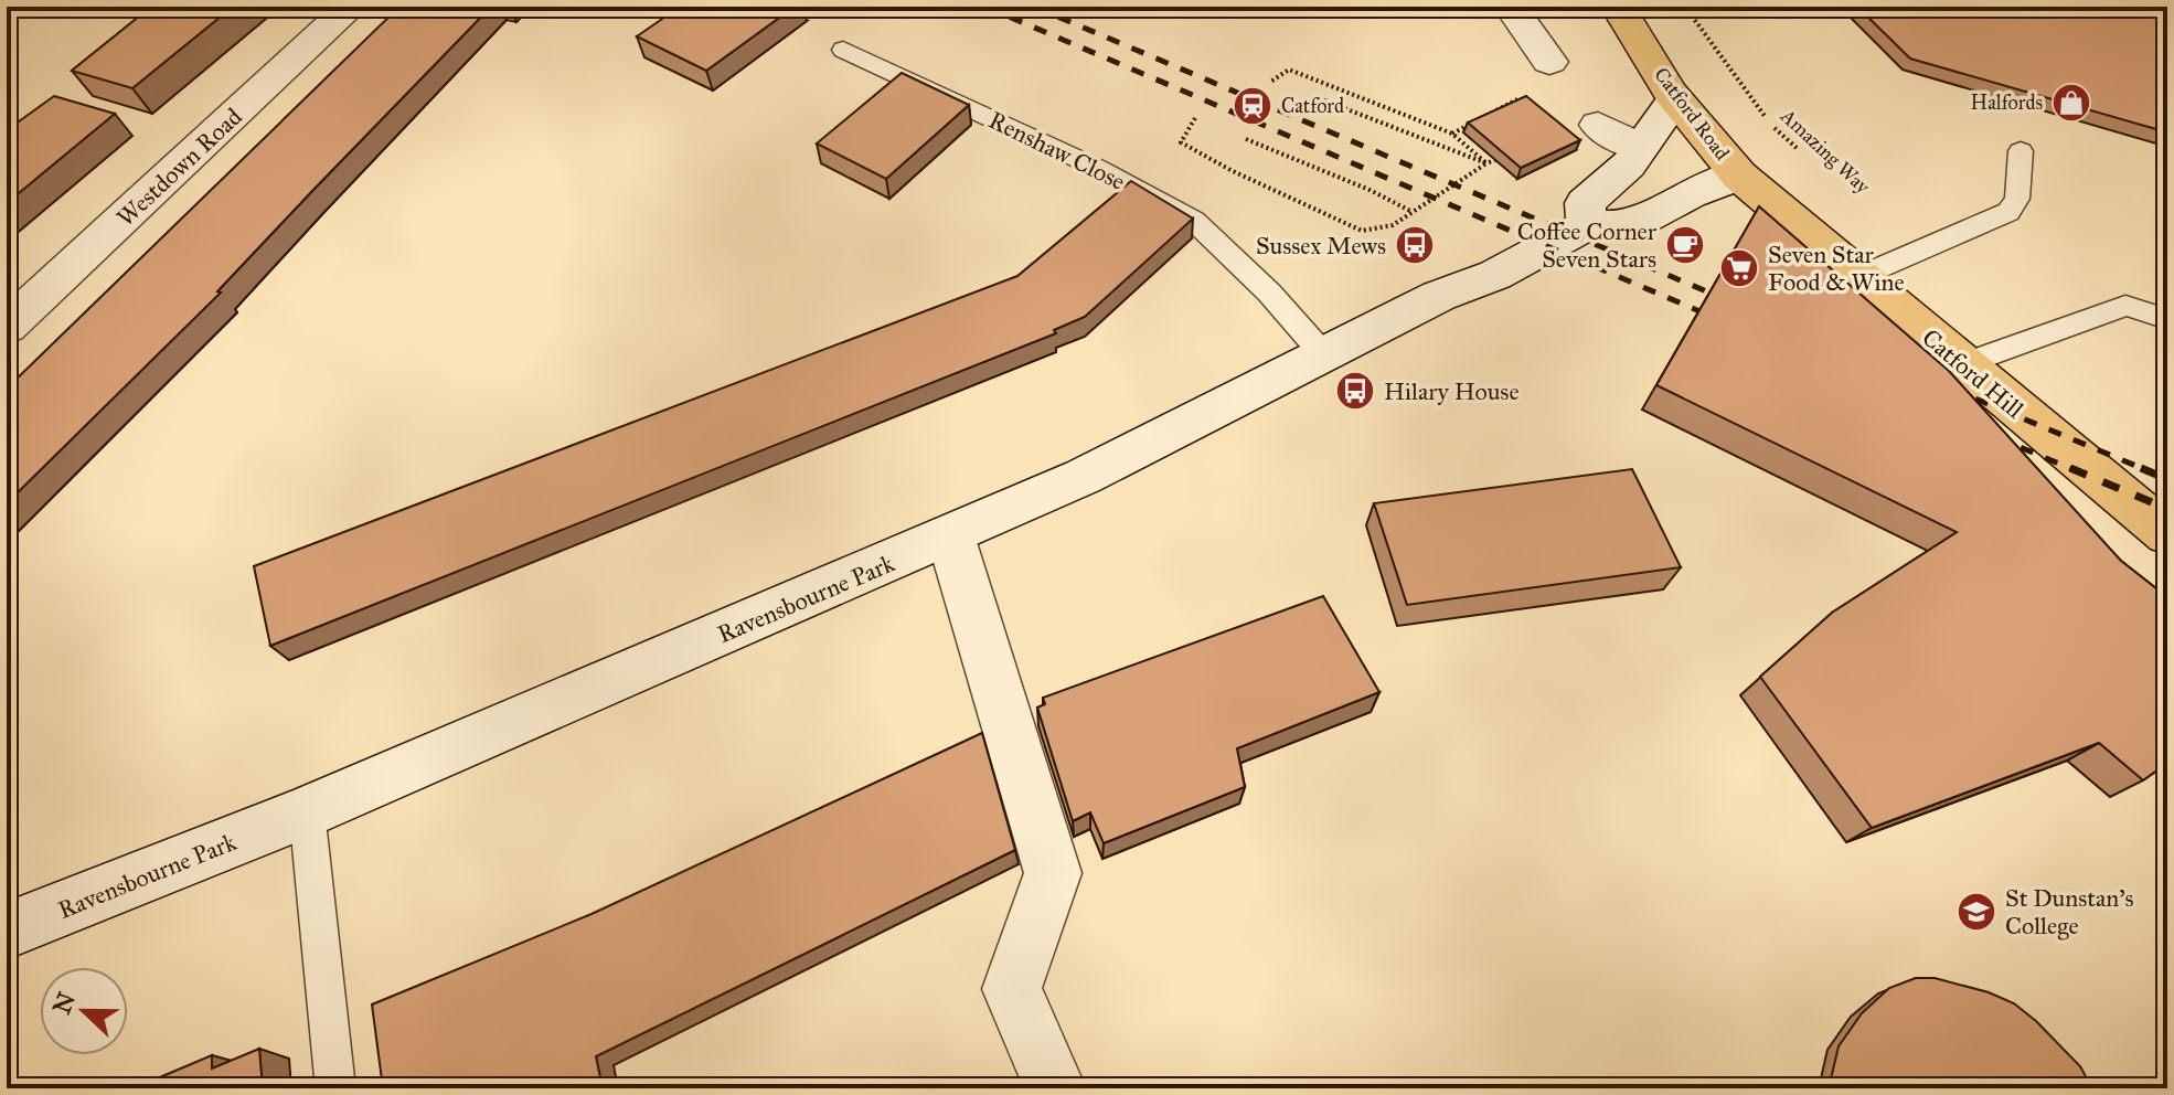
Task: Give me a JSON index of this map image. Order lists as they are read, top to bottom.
{
  "streets": {
    "highway": ["Catford Road", "Catford Hill"],
    "street": ["Westdown Road", "Ravensbourne Park"],
    "lane": ["Renshaw Close"],
    "path": ["Amazing Way"]
  },
  "crossings": [
    ["Catford Road", "Catford Hill"],
    ["Catford Road", "Ravensbourne Park"],
    ["Renshaw Close", "Ravensbourne Park"],
    ["Catford Hill", "Ravensbourne Park"]
  ],
  "places": {
    "shop": ["Halfords"],
    "station": ["Catford"],
    "bus stop": ["Sussex Mews", "Hilary House"],
    "cafe": ["Coffee Corner Seven Stars"],
    "supermarket": ["Seven Star Food & Wine"],
    "school or university": ["St Dunstan's College"]
  },
  "north": "left"
}
